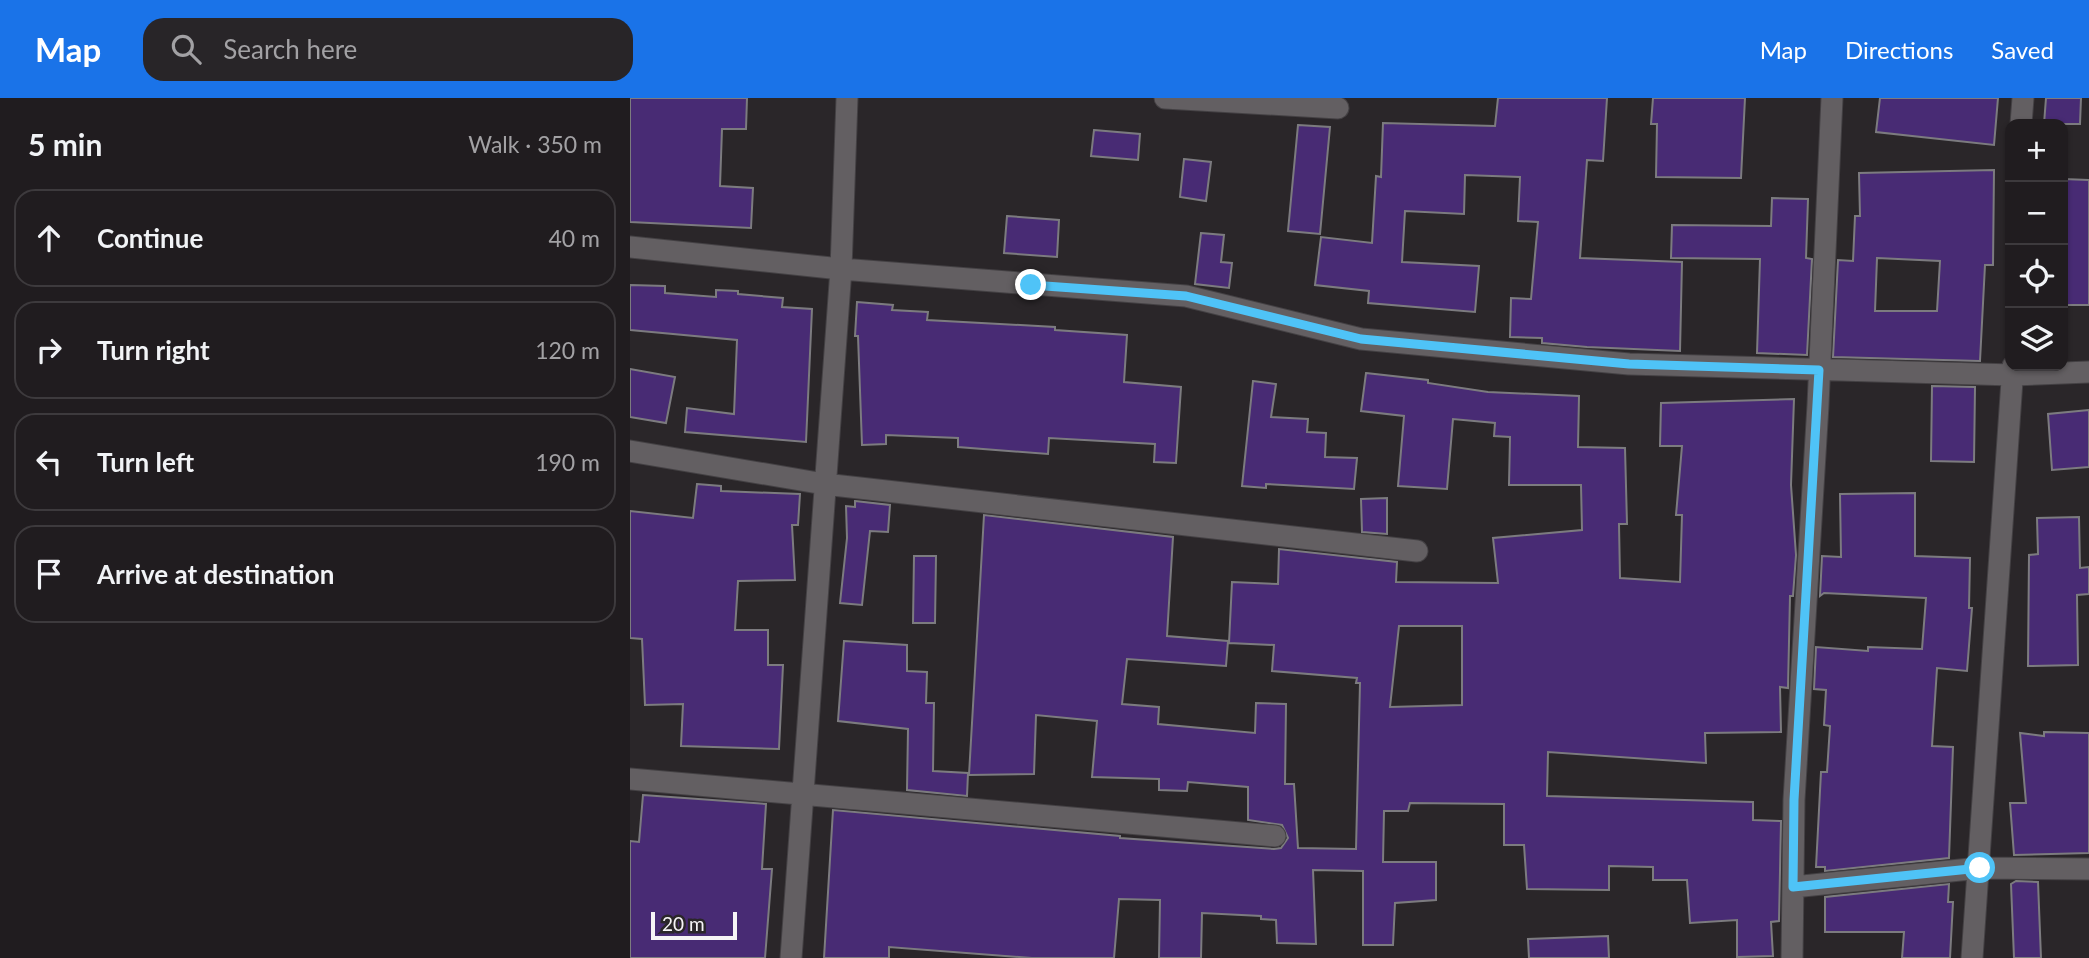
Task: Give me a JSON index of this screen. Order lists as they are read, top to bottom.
{
  "scale_bar": "20 m",
  "page": {
    "header": "Map",
    "search": "Search here",
    "nav": ["Map", "Directions", "Saved"],
    "heading": ["5 min", "Walk · 350 m"],
    "map_buttons": ["+", "−"],
    "list": [
      ["Continue", "40 m"],
      ["Turn right", "120 m"],
      ["Turn left", "190 m"],
      "Arrive at destination"
    ],
    "scale": "20 m"
  }
}
